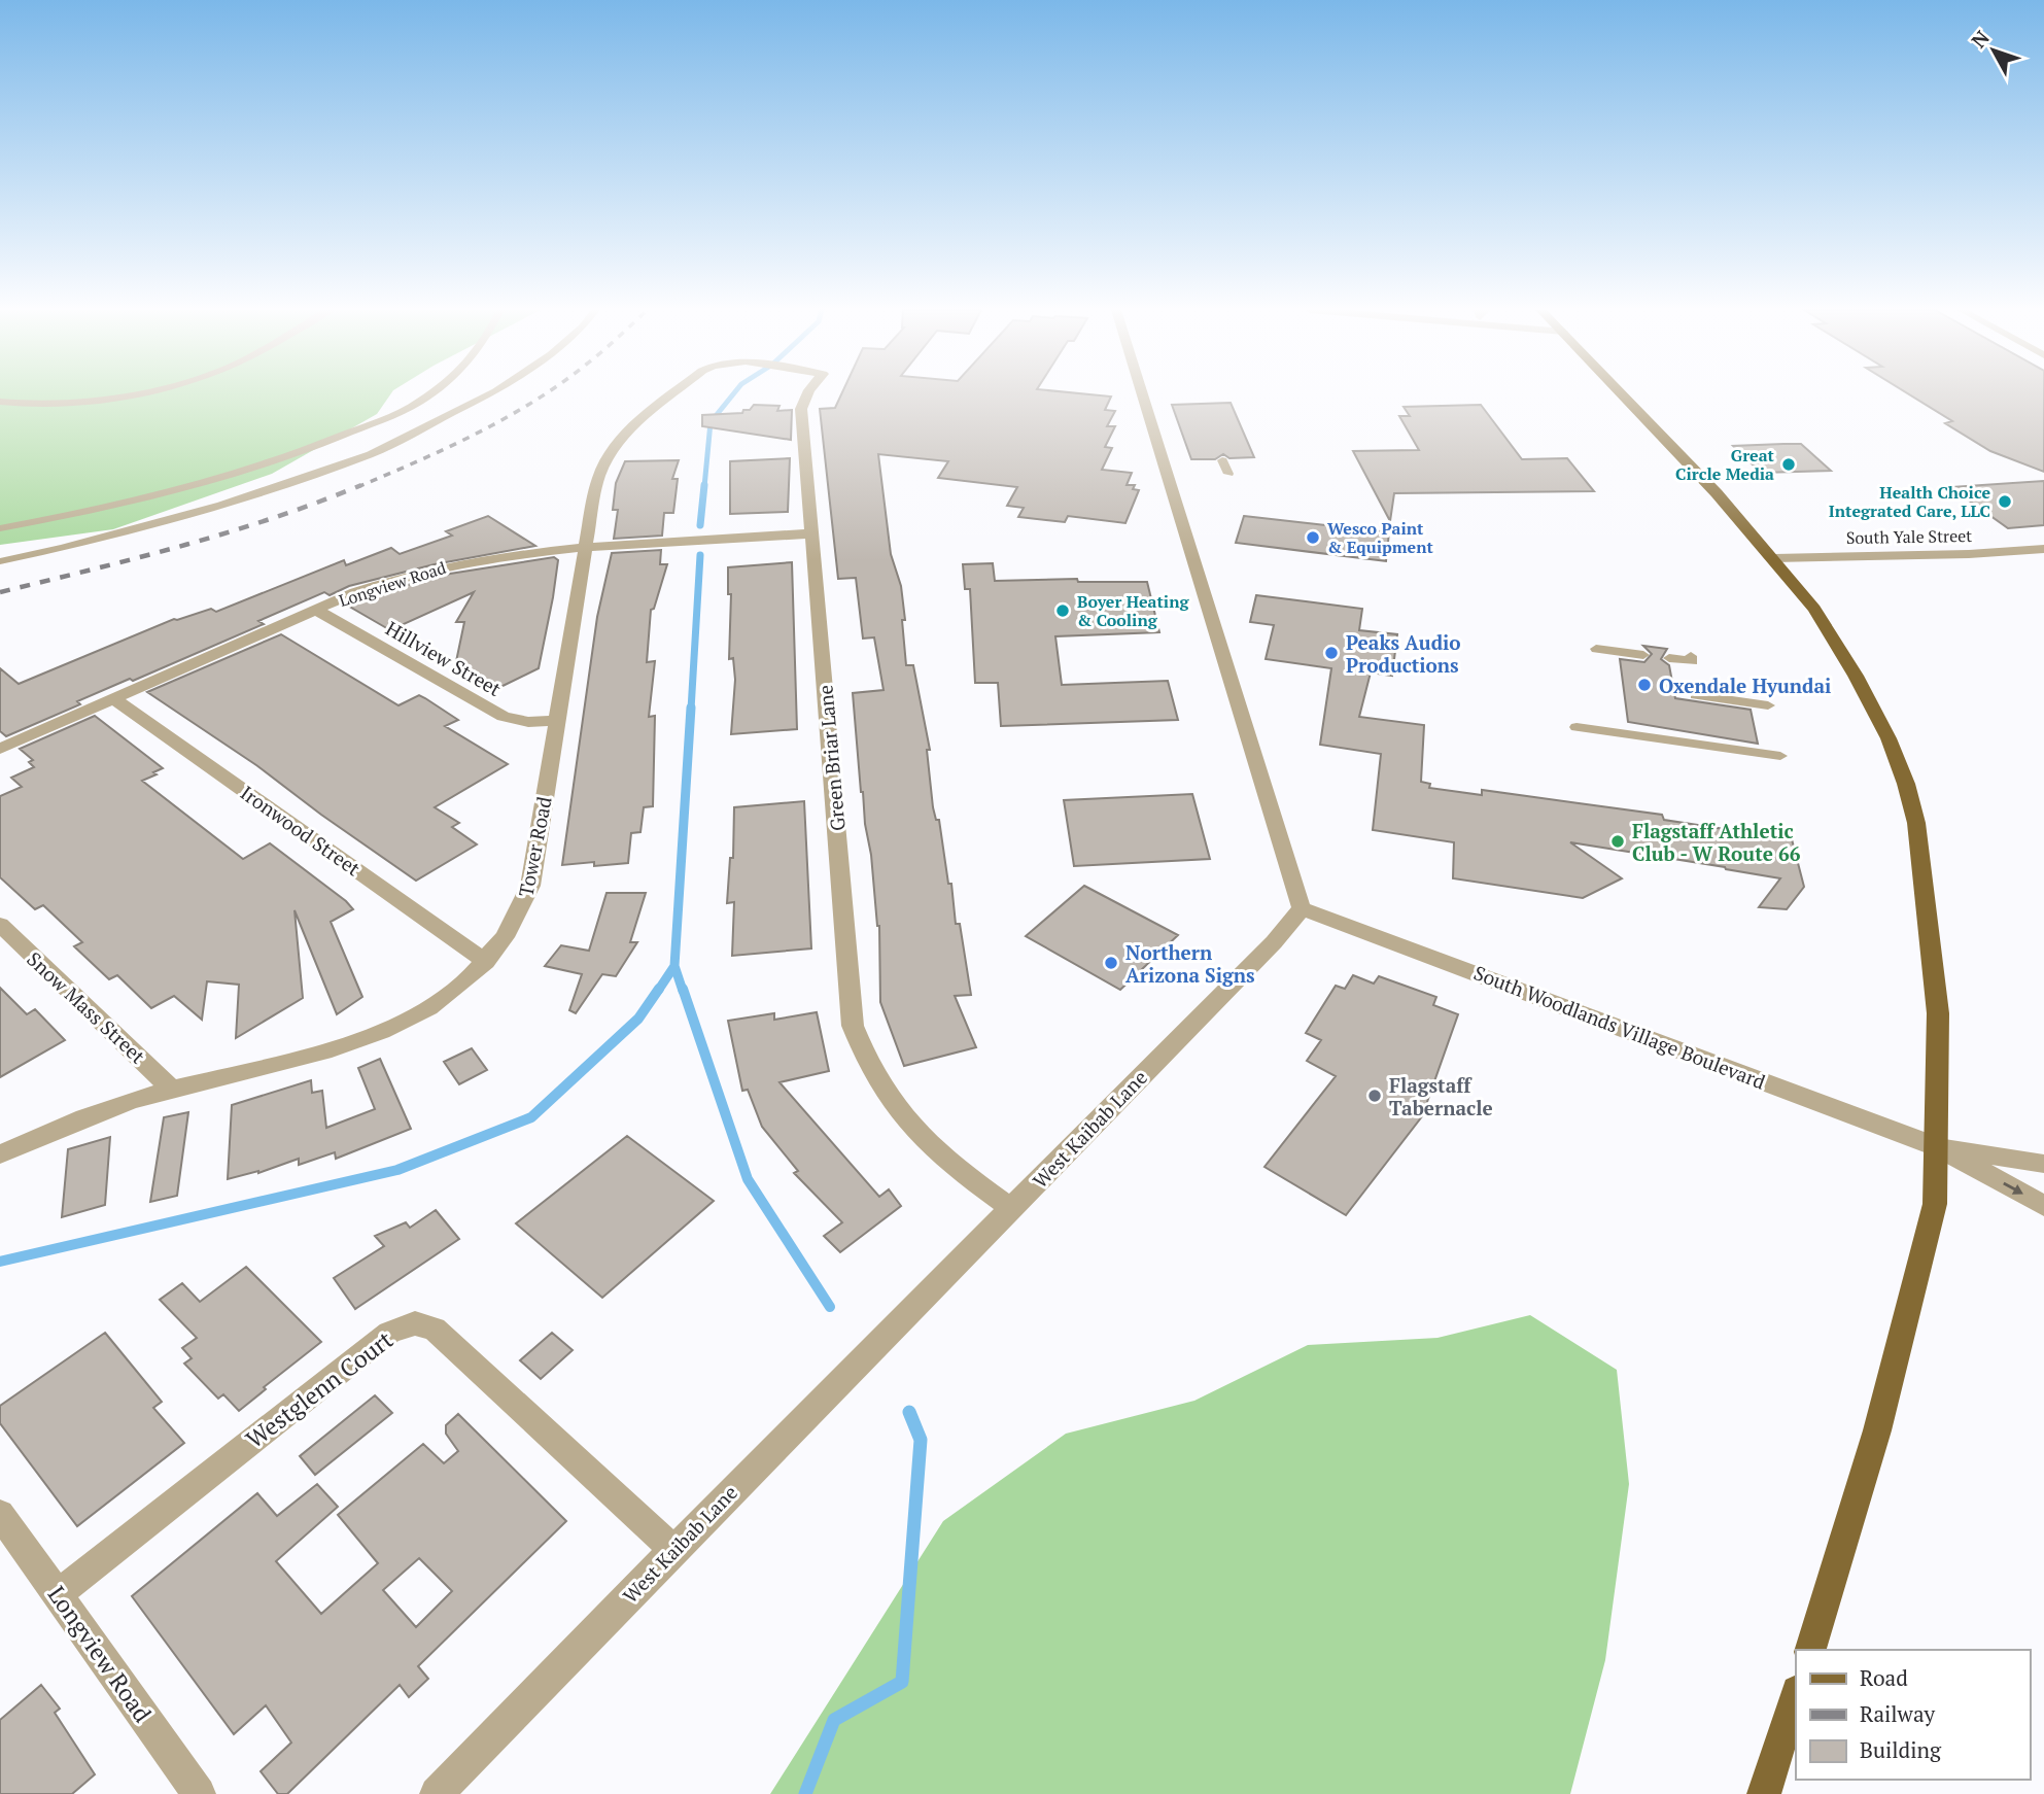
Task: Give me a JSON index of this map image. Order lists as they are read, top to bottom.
{
  "streets": {
    "street": [
      "South Yale Street",
      "Longview Road",
      "Hillview Street",
      "Green Briar Lane",
      "Ironwood Street",
      "Tower Road",
      "Snow Mass Street",
      "South Woodlands Village Boulevard",
      "West Kaibab Lane",
      "Westglenn Court"
    ]
  },
  "crossings": [
    ["Longview Road", "Hillview Street"],
    ["Longview Road", "Green Briar Lane"],
    ["Longview Road", "Ironwood Street"],
    ["Longview Road", "Tower Road"],
    ["Longview Road", "Westglenn Court"],
    ["Hillview Street", "Tower Road"],
    ["Green Briar Lane", "West Kaibab Lane"],
    ["Ironwood Street", "Tower Road"],
    ["Tower Road", "Snow Mass Street"],
    ["South Woodlands Village Boulevard", "West Kaibab Lane"],
    ["West Kaibab Lane", "Westglenn Court"]
  ],
  "places": [
    "Great Circle Media",
    "Health Choice Integrated Care, LLC",
    "Wesco Paint & Equipment",
    "Boyer Heating & Cooling",
    "Peaks Audio Productions",
    "Oxendale Hyundai",
    "Flagstaff Athletic Club - W Route 66",
    "Northern Arizona Signs",
    "Flagstaff Tabernacle"
  ],
  "legend": ["Road", "Railway", "Building"],
  "north": "top left"
}
